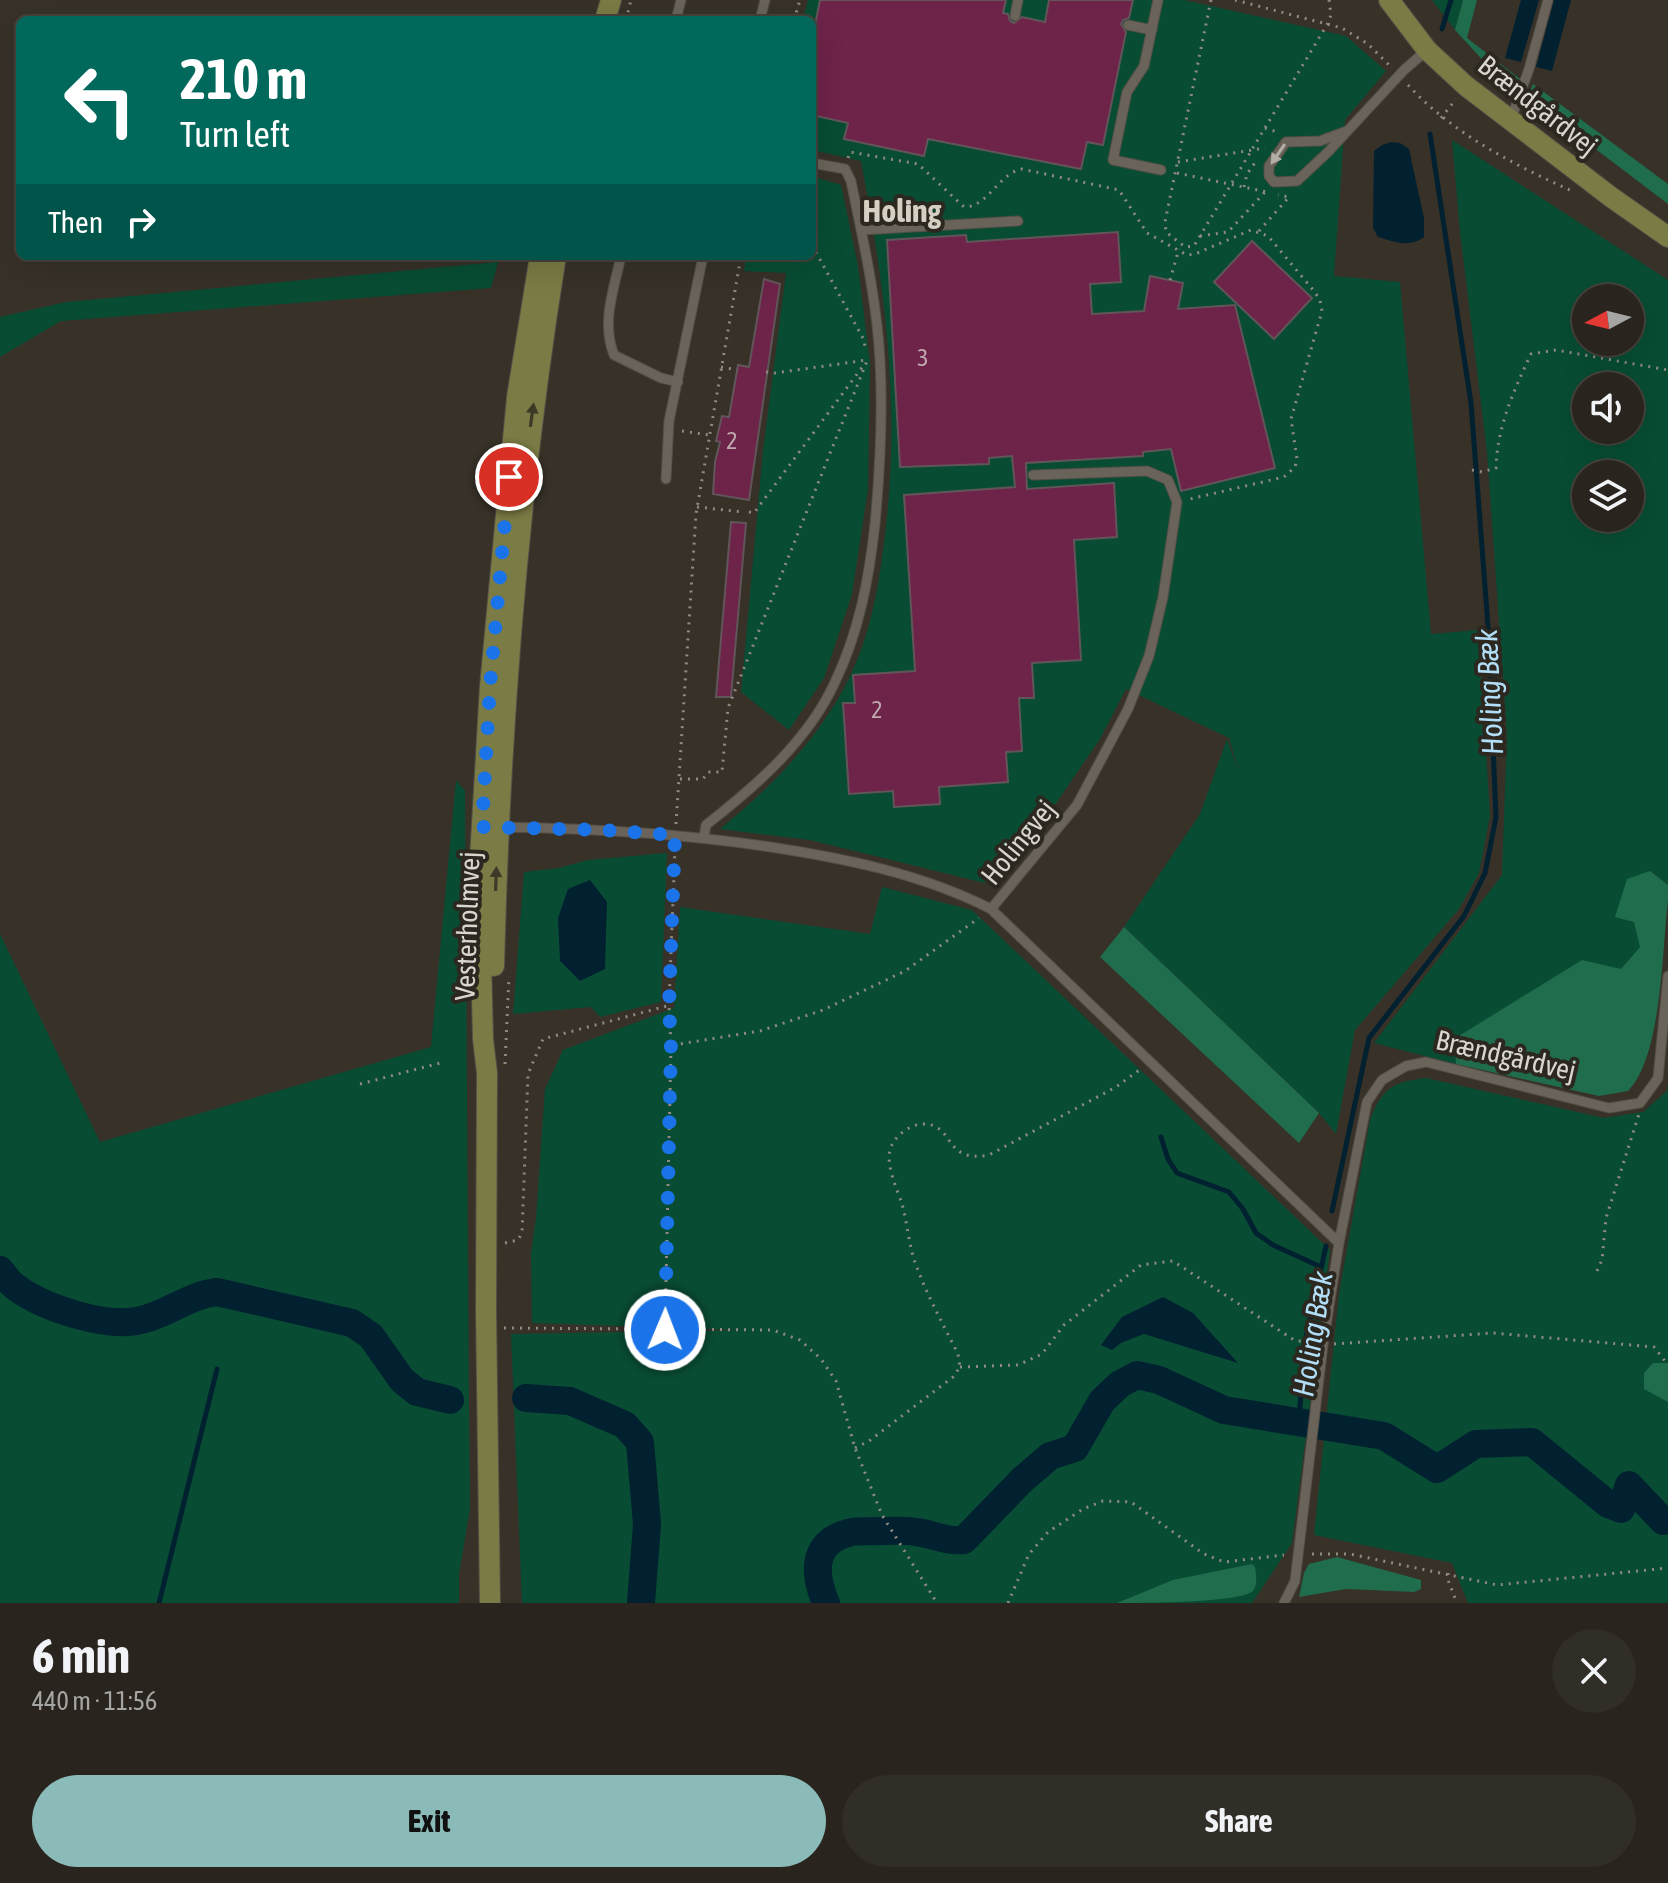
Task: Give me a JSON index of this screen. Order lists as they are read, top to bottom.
{
  "streets": {
    "street": ["Brændgårdvej", "Vesterholmvej"],
    "lane": ["Holingvej"]
  },
  "crossings": [
    ["Brændgårdvej", "Holingvej"]
  ],
  "districts": ["Holing"],
  "water": ["Holing Bæk"],
  "house_numbers": ["3", "2", "2"],
  "north": "left",
  "page": {
    "turn": ["210 m", "Turn left"],
    "then": "Then",
    "heading": ["6 min", "440 m · 11:56"],
    "buttons": ["Exit", "Share"]
  }
}
